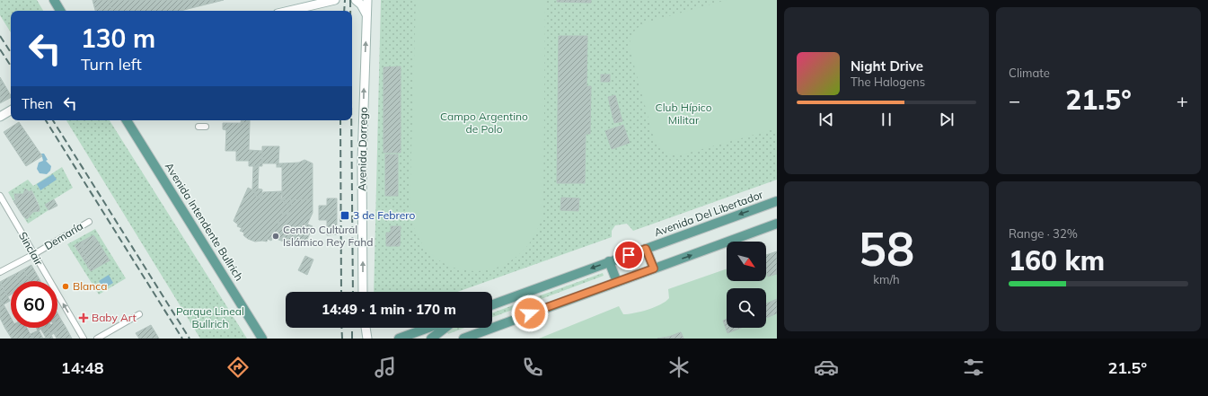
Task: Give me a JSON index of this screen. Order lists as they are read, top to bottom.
{
  "streets": {
    "main road": ["Avenida Dorrego", "Avenida Del Libertador", "Avenida Intendente Bullrich"],
    "street": ["Demaría", "Sinclair"]
  },
  "crossings": [
    ["Demaría", "Sinclair"]
  ],
  "one_way": ["Avenida Dorrego", "Sinclair"],
  "parks": ["Club Hípico Militar", "Campo Argentino de Polo", "Parque Lineal Bullrich"],
  "places": {
    "transit": ["3 de Febrero"],
    "other": ["Centro Cultural Islámico Rey Fahd", "Blanca"],
    "health": ["Baby Art"]
  },
  "north": "bottom right",
  "page": {
    "tile": [
      "Climate",
      ["58", "km/h"],
      ["Range · 32%", "160 km"]
    ],
    "turn": ["130 m", "Turn left"],
    "song": ["Night Drive", "The Halogens"],
    "heat": ["−", "21.5°", "+"],
    "then": "Then",
    "limit": "60",
    "trip": "14:49 · 1 min · 170 m",
    "tabs": ["14:48", "21.5°"]
  }
}
